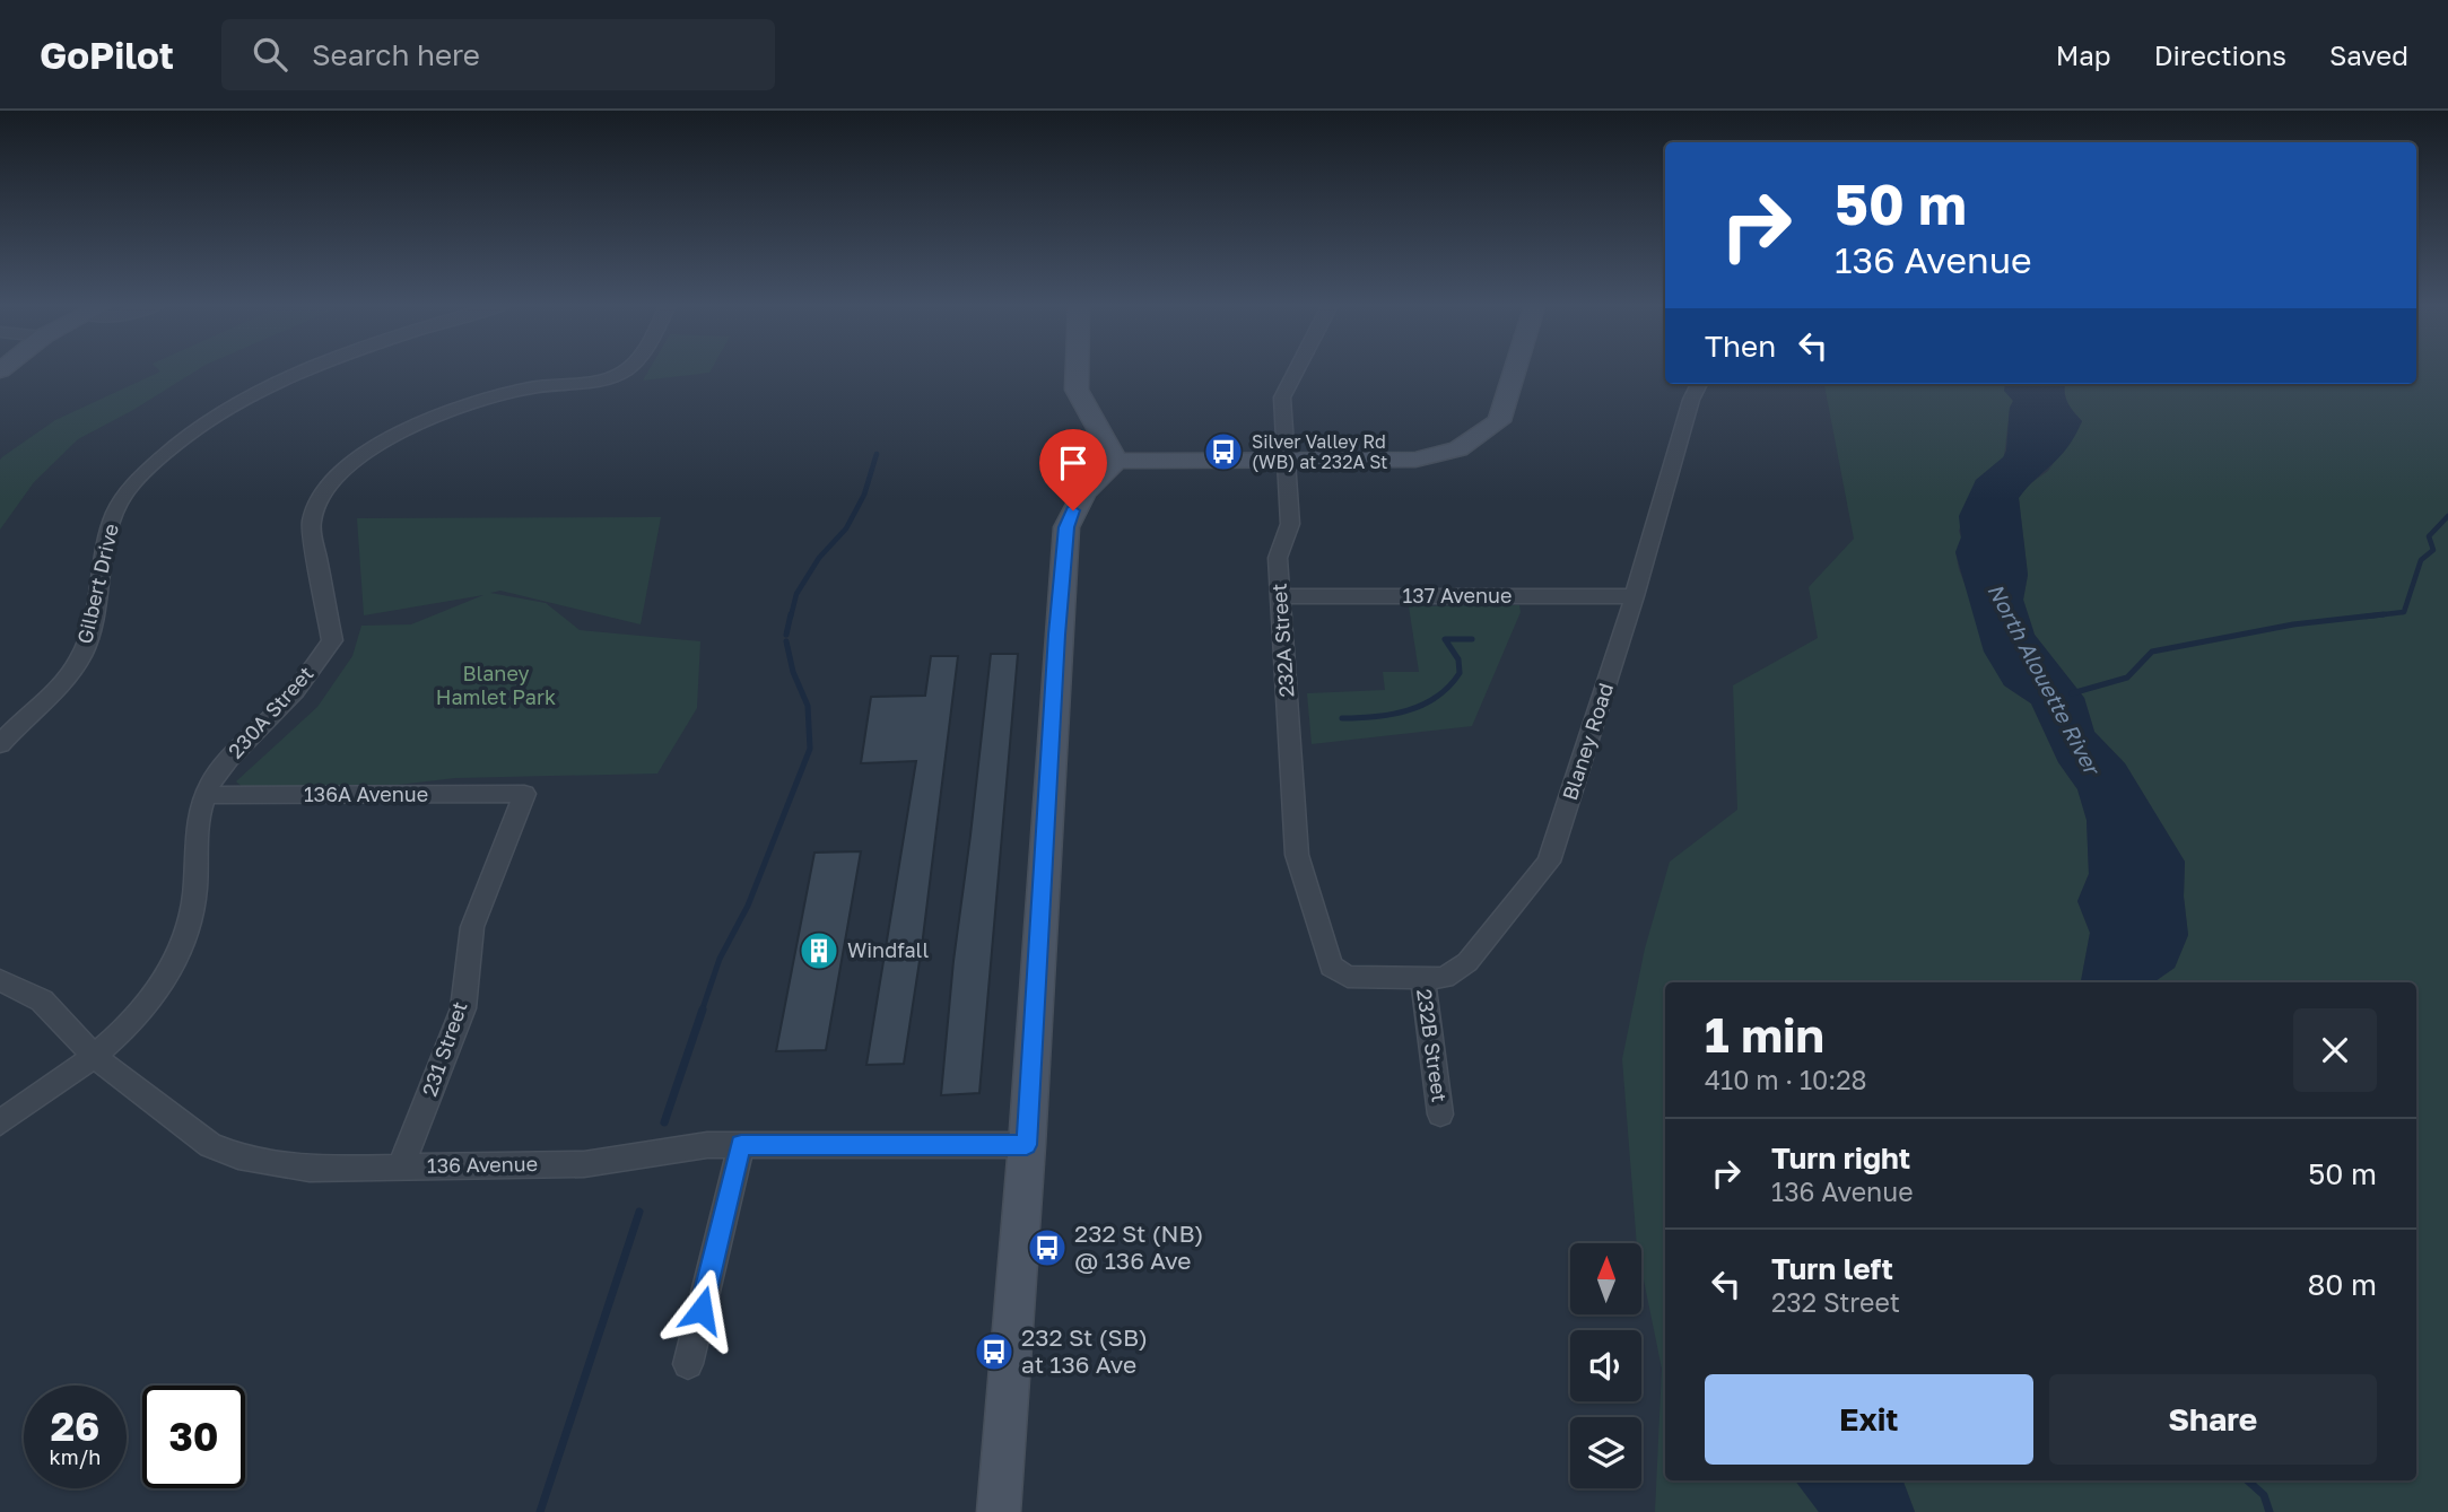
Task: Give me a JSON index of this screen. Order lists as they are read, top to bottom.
{
  "streets": {
    "street": [
      "Gilbert Drive",
      "137 Avenue",
      "232A Street",
      "230A Street",
      "Blaney Road",
      "136A Avenue",
      "232B Street",
      "231 Street",
      "136 Avenue"
    ]
  },
  "crossings": [
    ["137 Avenue", "232A Street"],
    ["137 Avenue", "Blaney Road"],
    ["232A Street", "Blaney Road"],
    ["230A Street", "136A Avenue"],
    ["230A Street", "136 Avenue"],
    ["Blaney Road", "232B Street"],
    ["136A Avenue", "231 Street"],
    ["231 Street", "136 Avenue"]
  ],
  "water": ["North Alouette River"],
  "parks": ["Blaney Hamlet Park"],
  "places": {
    "bus stop": ["Silver Valley Rd (WB) at 232A St", "232 St (NB) @ 136 Ave", "232 St (SB) at 136 Ave"],
    "building": ["Windfall"]
  },
  "north": "top",
  "page": {
    "header": "GoPilot",
    "search": "Search here",
    "nav": ["Map", "Directions", "Saved"],
    "turn": ["50 m", "136 Avenue"],
    "then": "Then",
    "heading": ["1 min", "410 m · 10:28"],
    "list": [
      {
        "name": "Turn right",
        "note": "136 Avenue",
        "value": "50 m"
      },
      {
        "name": "Turn left",
        "note": "232 Street",
        "value": "80 m"
      }
    ],
    "buttons": ["Exit", "Share"],
    "speed": "26 km/h",
    "limit": "30"
  }
}
